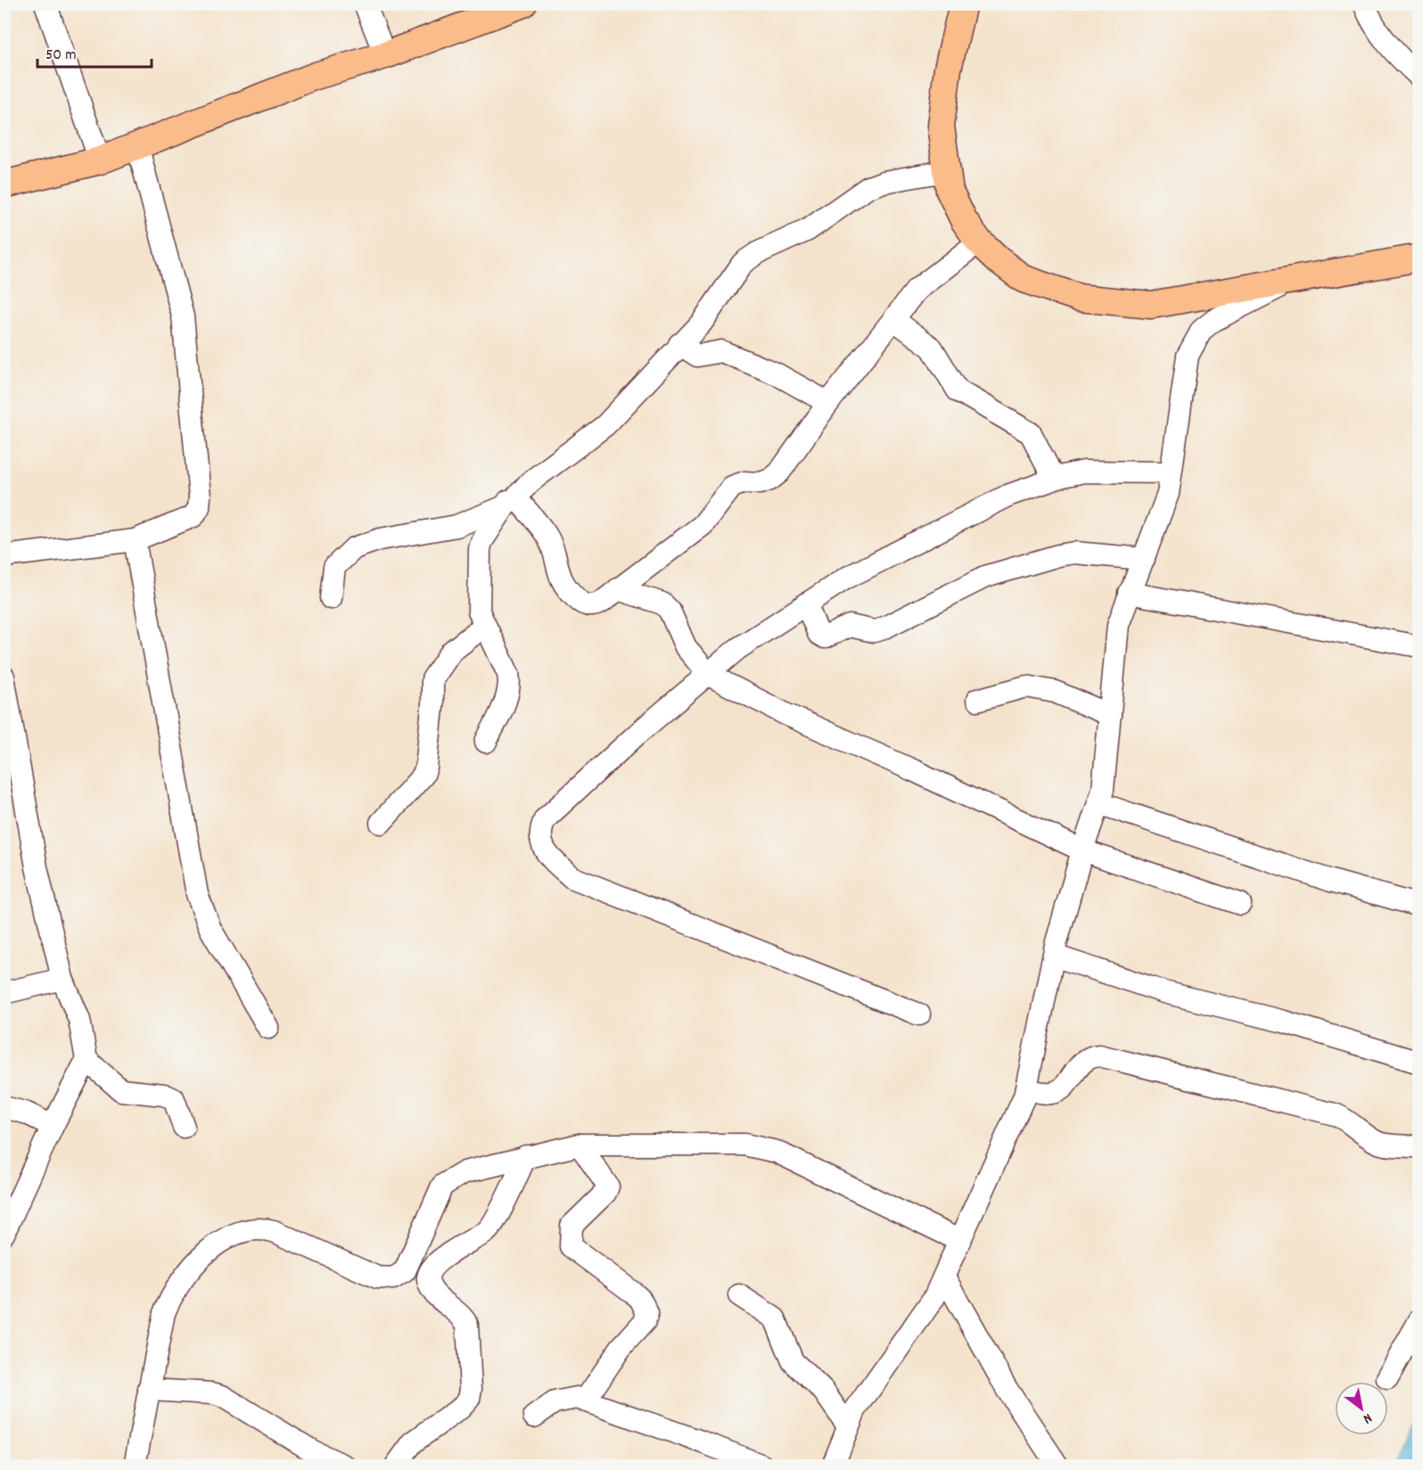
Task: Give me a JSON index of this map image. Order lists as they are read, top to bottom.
{
  "scale_bar": "50 m",
  "north": "bottom right"
}
